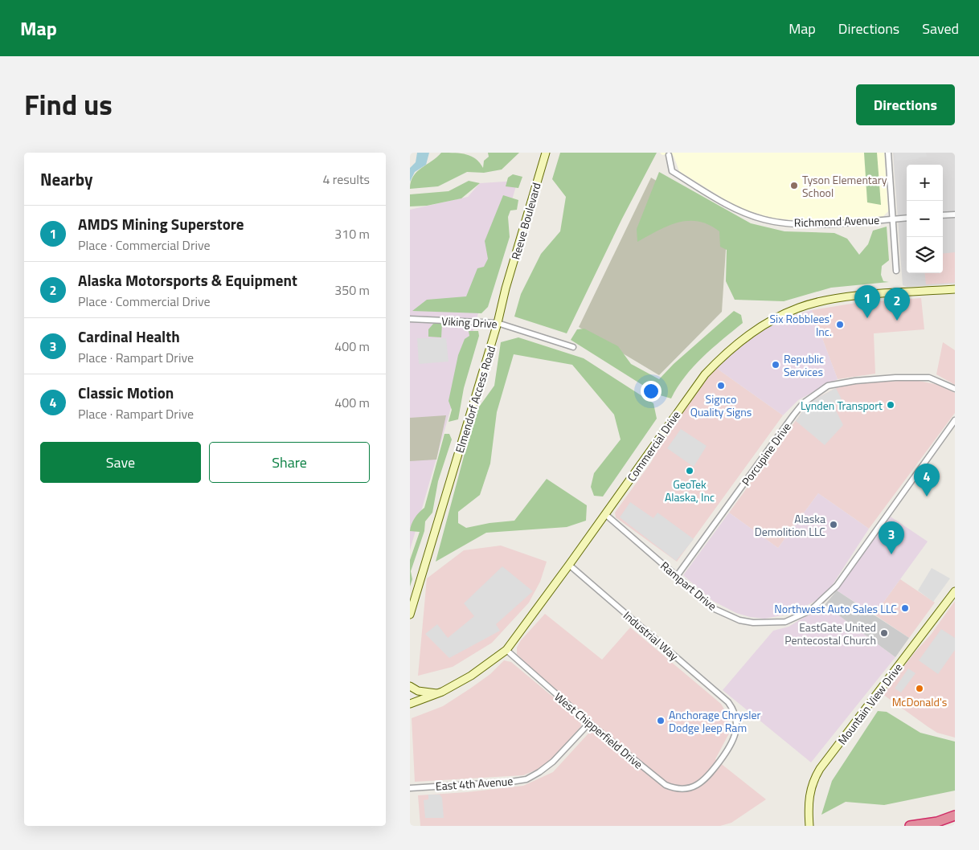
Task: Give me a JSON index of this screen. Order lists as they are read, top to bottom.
{
  "streets": {
    "street": [
      "Reeve Boulevard",
      "Richmond Avenue",
      "Viking Drive",
      "Elmendorf Access Road",
      "Commercial Drive",
      "Porcupine Drive",
      "Rampart Drive",
      "Industrial Way",
      "Mountain View Drive",
      "West Chipperfield Drive",
      "East 4th Avenue"
    ]
  },
  "crossings": [
    ["Reeve Boulevard", "Elmendorf Access Road"],
    ["Viking Drive", "Elmendorf Access Road"],
    ["Commercial Drive", "Rampart Drive"],
    ["Commercial Drive", "Industrial Way"],
    ["Commercial Drive", "West Chipperfield Drive"],
    ["Porcupine Drive", "Rampart Drive"],
    ["Industrial Way", "West Chipperfield Drive"],
    ["West Chipperfield Drive", "East 4th Avenue"]
  ],
  "places": [
    "Tyson Elementary School",
    "Six Robblees' Inc.",
    "Republic Services",
    "Signco Quality Signs",
    "Lynden Transport",
    "GeoTek Alaska, Inc",
    "Alaska Demolition LLC",
    "Northwest Auto Sales LLC",
    "EastGate United Pentecostal Church",
    "McDonald's",
    "Anchorage Chrysler Dodge Jeep Ram"
  ],
  "page": {
    "header": "Map",
    "nav": ["Map", "Directions", "Saved"],
    "title": "Find us",
    "buttons": [
      "Directions",
      ["Save", "Share"]
    ],
    "heading": ["Nearby", "4 results"],
    "map_buttons": ["+", "−"],
    "list": [
      {
        "mark": "1",
        "name": "AMDS Mining Superstore",
        "note": "Place · Commercial Drive",
        "value": "310 m"
      },
      {
        "mark": "2",
        "name": "Alaska Motorsports & Equipment",
        "note": "Place · Commercial Drive",
        "value": "350 m"
      },
      {
        "mark": "3",
        "name": "Cardinal Health",
        "note": "Place · Rampart Drive",
        "value": "400 m"
      },
      {
        "mark": "4",
        "name": "Classic Motion",
        "note": "Place · Rampart Drive",
        "value": "400 m"
      }
    ],
    "pins": [
      "1",
      "2",
      "4",
      "3"
    ]
  }
}
